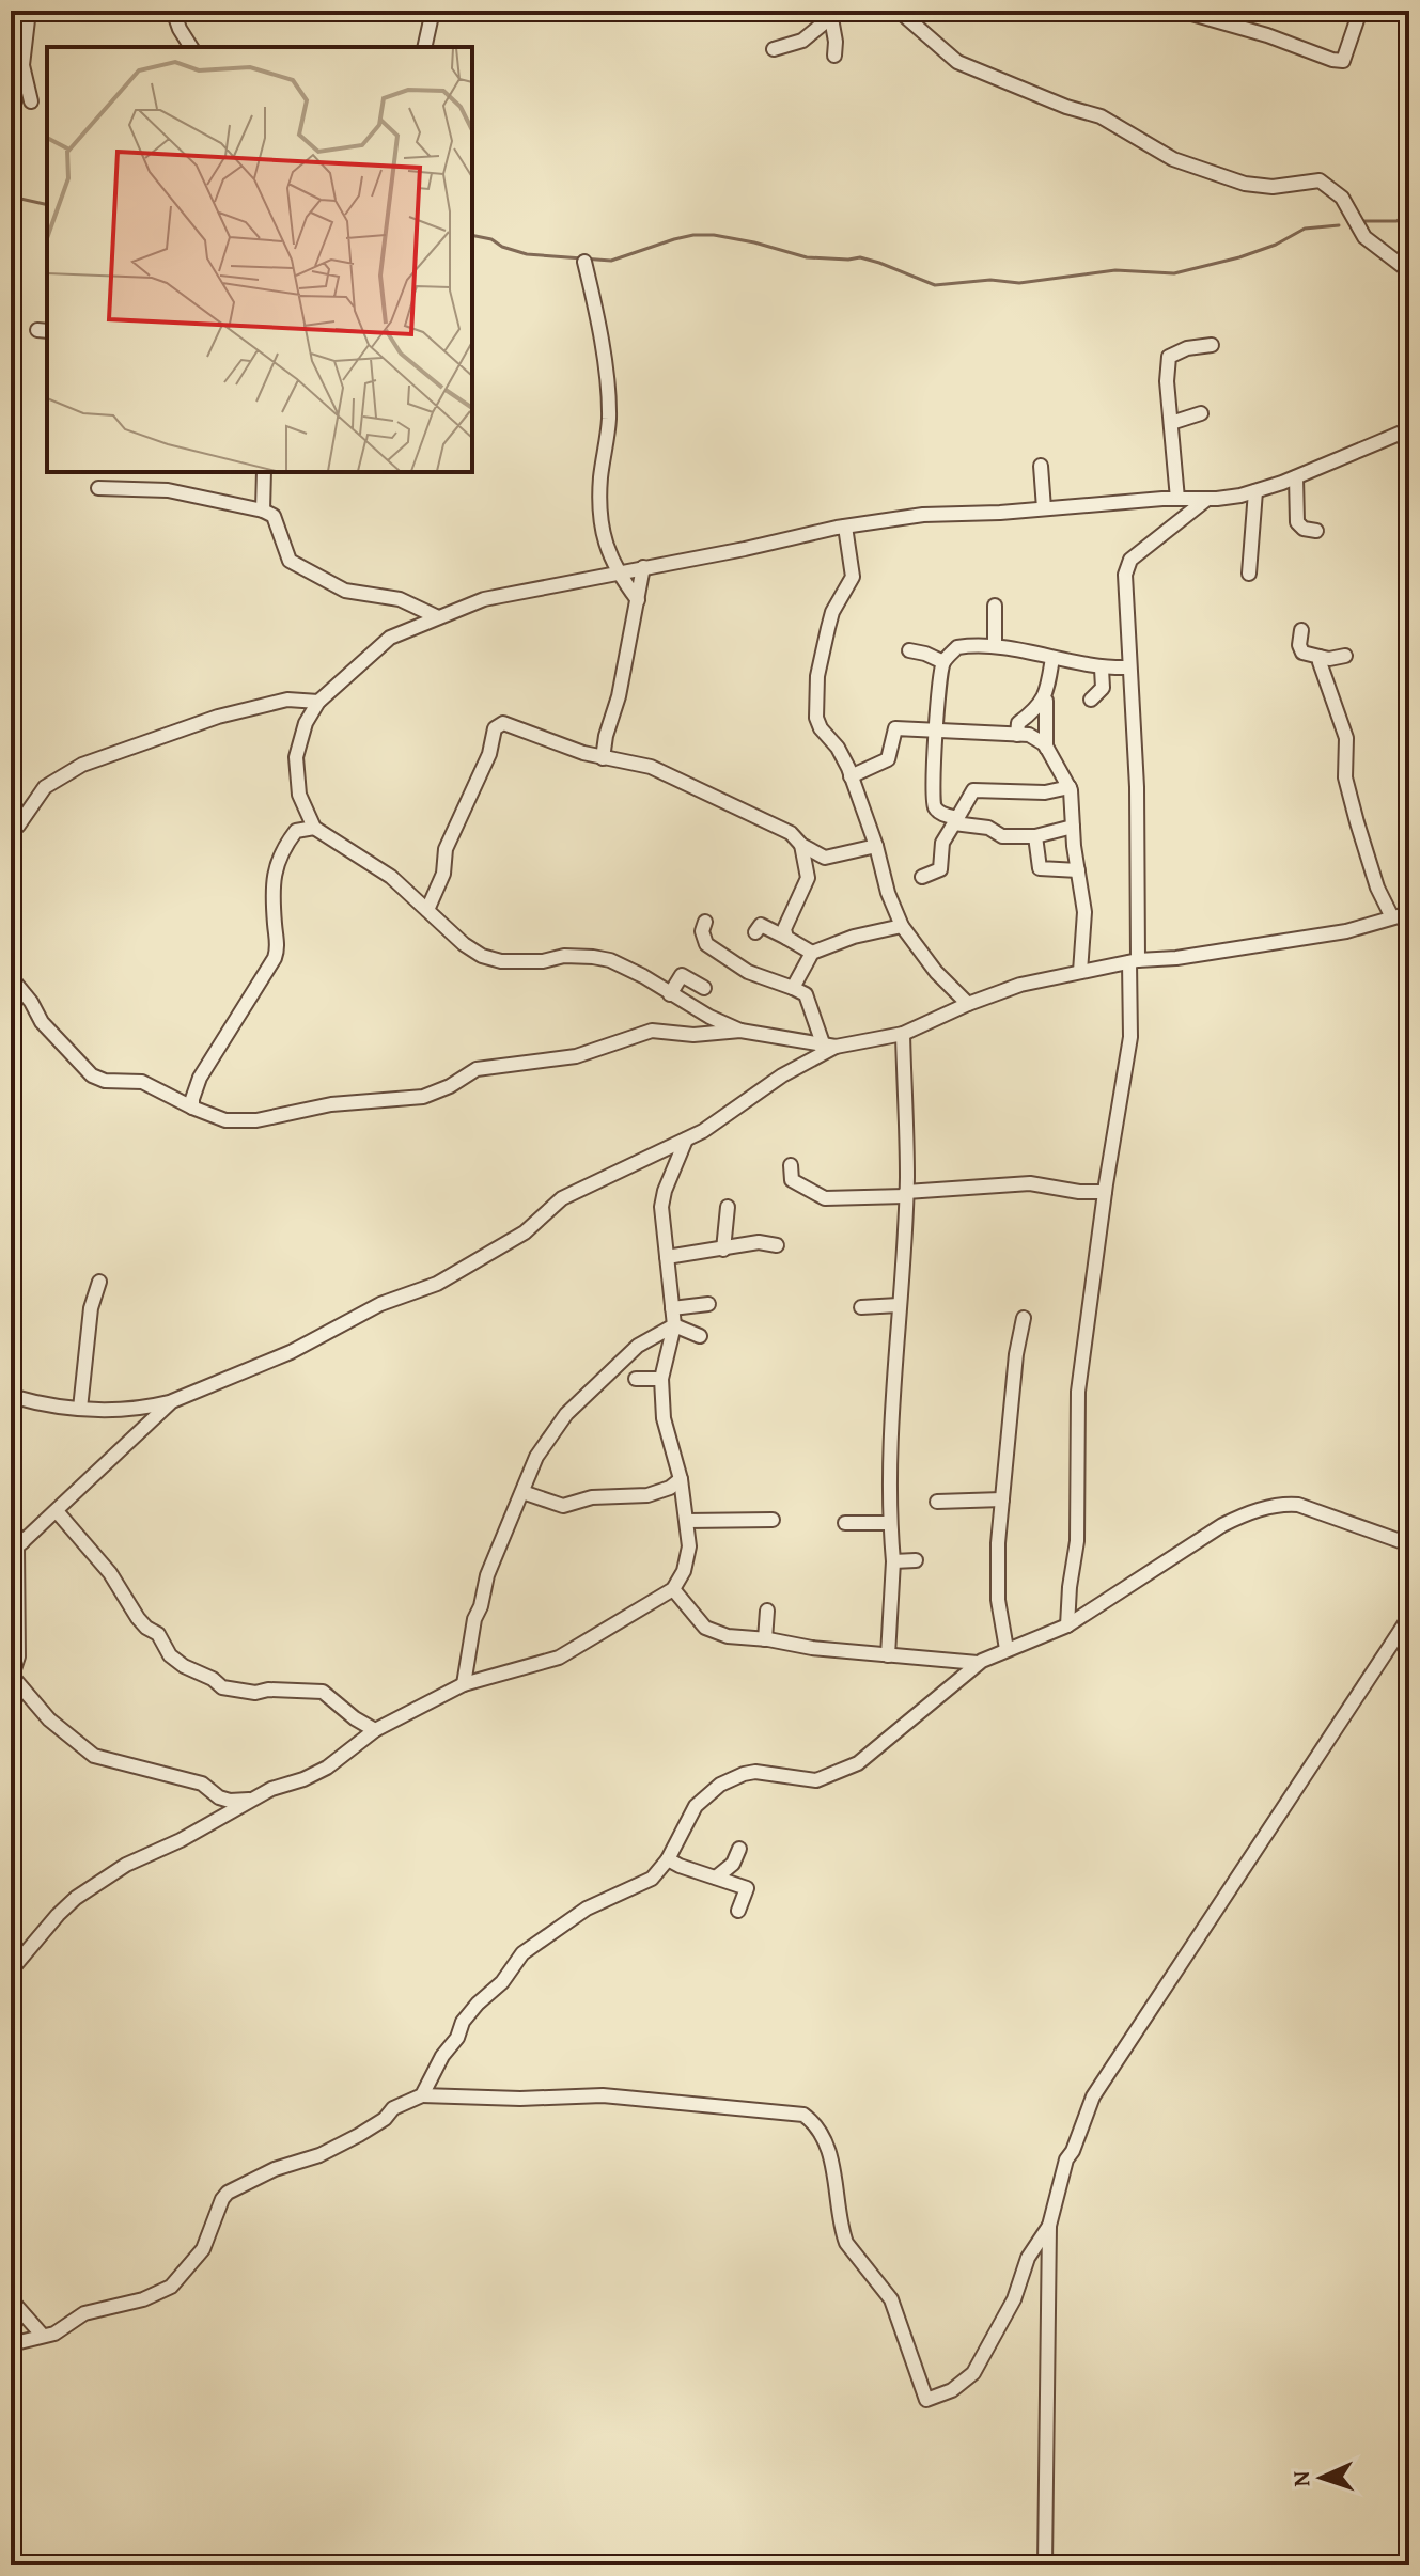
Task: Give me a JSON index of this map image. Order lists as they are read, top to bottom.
{
  "north": "left"
}
